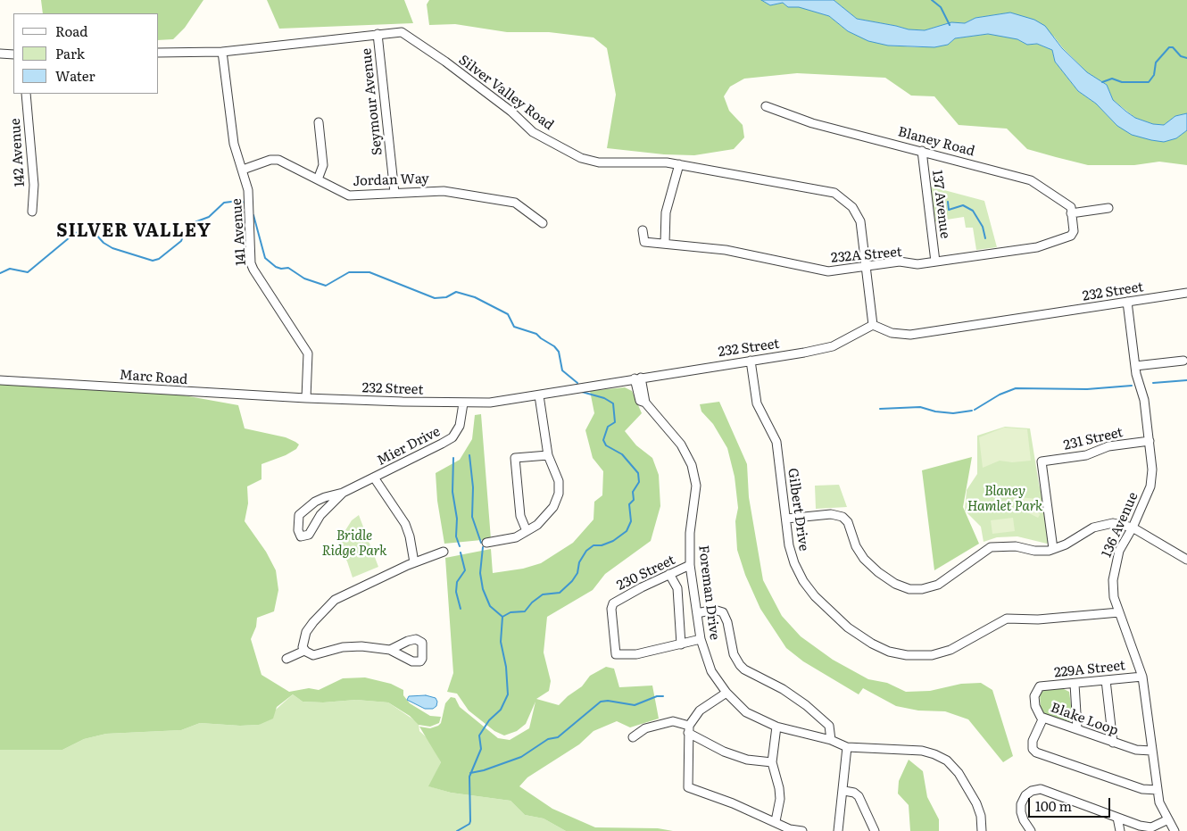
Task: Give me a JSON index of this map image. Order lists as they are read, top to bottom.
{
  "streets": {
    "street": [
      "Silver Valley Road",
      "Seymour Avenue",
      "Blaney Road",
      "142 Avenue",
      "Jordan Way",
      "137 Avenue",
      "141 Avenue",
      "232A Street",
      "232 Street",
      "Marc Road",
      "231 Street",
      "Mier Drive",
      "Gilbert Drive",
      "136 Avenue",
      "230 Street",
      "Foreman Drive",
      "229A Street",
      "Blake Loop"
    ]
  },
  "crossings": [
    ["Silver Valley Road", "Seymour Avenue"],
    ["Silver Valley Road", "141 Avenue"],
    ["Silver Valley Road", "232A Street"],
    ["Silver Valley Road", "232 Street"],
    ["Seymour Avenue", "Jordan Way"],
    ["Blaney Road", "137 Avenue"],
    ["Blaney Road", "232A Street"],
    ["Jordan Way", "141 Avenue"],
    ["137 Avenue", "232A Street"],
    ["141 Avenue", "232 Street"],
    ["141 Avenue", "Marc Road"],
    ["232 Street", "Marc Road"],
    ["232 Street", "Mier Drive"],
    ["232 Street", "Gilbert Drive"],
    ["232 Street", "136 Avenue"],
    ["232 Street", "Foreman Drive"],
    ["231 Street", "136 Avenue"],
    ["Gilbert Drive", "136 Avenue"],
    ["136 Avenue", "229A Street"],
    ["136 Avenue", "Blake Loop"],
    ["230 Street", "Foreman Drive"],
    ["229A Street", "Blake Loop"]
  ],
  "districts": ["SILVER VALLEY"],
  "parks": ["Blaney Hamlet Park", "Bridle Ridge Park"],
  "legend": ["Road", "Park", "Water"],
  "scale_bar": "100 m"
}
